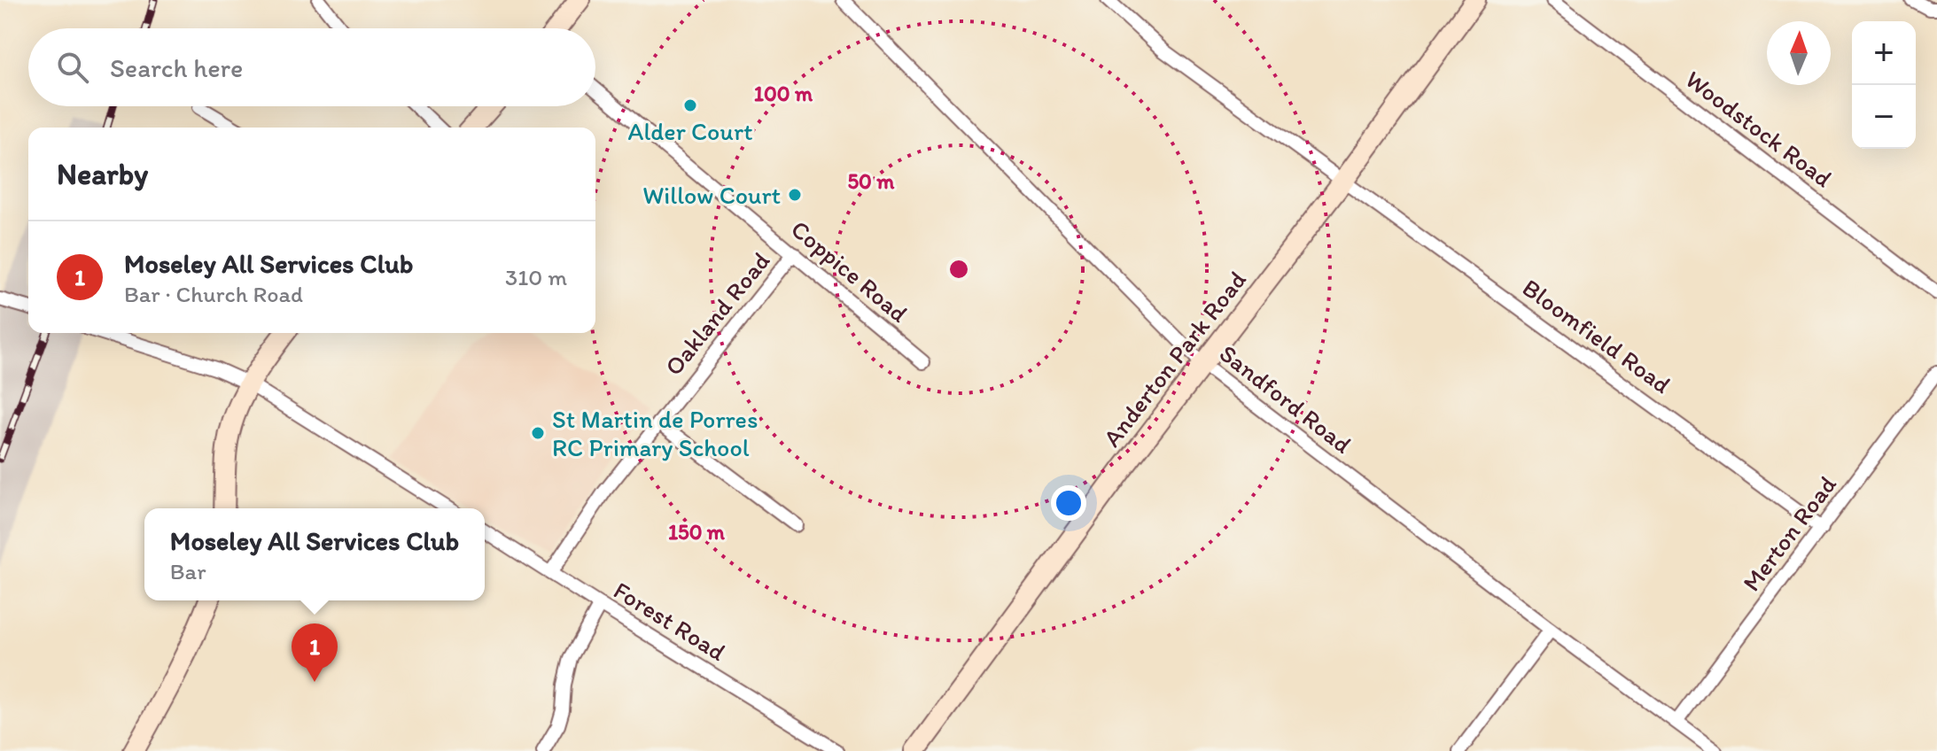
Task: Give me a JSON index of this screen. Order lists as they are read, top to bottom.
{
  "streets": {
    "street": [
      "Woodstock Road",
      "Coppice Road",
      "Oakland Road",
      "Bloomfield Road",
      "Anderton Park Road",
      "Sandford Road",
      "Merton Road",
      "Forest Road"
    ]
  },
  "crossings": [
    ["Coppice Road", "Oakland Road"],
    ["Oakland Road", "Forest Road"],
    ["Bloomfield Road", "Anderton Park Road"],
    ["Bloomfield Road", "Merton Road"],
    ["Anderton Park Road", "Sandford Road"],
    ["Sandford Road", "Merton Road"]
  ],
  "places": ["Alder Court", "Willow Court", "St Martin de Porres RC Primary School"],
  "north": "top",
  "page": {
    "map_buttons": ["+", "−"],
    "search": "Search here",
    "heading": "Nearby",
    "list": [
      {
        "mark": "1",
        "name": "Moseley All Services Club",
        "note": "Bar · Church Road",
        "value": "310 m"
      }
    ],
    "popup": ["Moseley All Services Club", "Bar"],
    "pins": "1"
  },
  "rings": ["100 m", "50 m", "150 m"]
}
